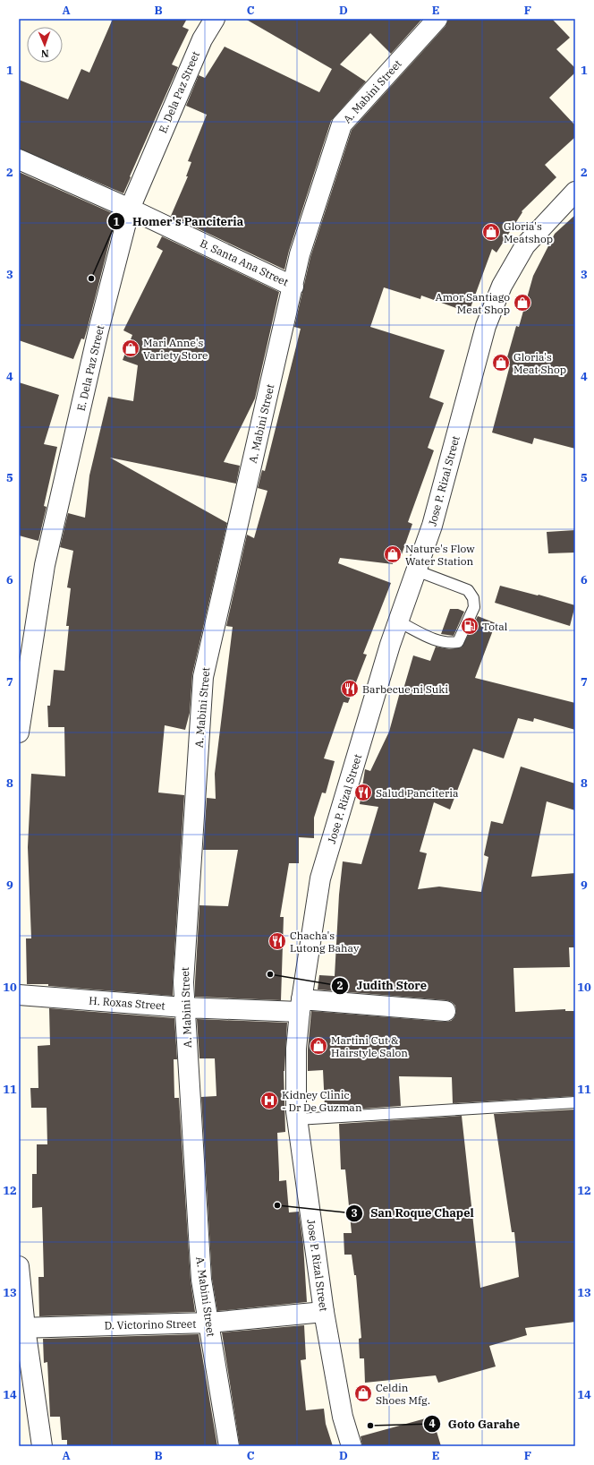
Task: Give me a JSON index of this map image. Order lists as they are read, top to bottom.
{
  "streets": {
    "street": [
      "A. Mabini Street",
      "E. Dela Paz Street",
      "B. Santa Ana Street",
      "Jose P. Rizal Street",
      "H. Roxas Street",
      "D. Victorino Street"
    ]
  },
  "crossings": [
    ["A. Mabini Street", "B. Santa Ana Street"],
    ["A. Mabini Street", "H. Roxas Street"],
    ["A. Mabini Street", "D. Victorino Street"],
    ["E. Dela Paz Street", "B. Santa Ana Street"],
    ["Jose P. Rizal Street", "H. Roxas Street"],
    ["Jose P. Rizal Street", "D. Victorino Street"]
  ],
  "places": {
    "shop": [
      "Gloria's Meatshop",
      "Amor Santiago Meat Shop",
      "Mari Anne's Variety Store",
      "Gloria's Meat Shop",
      "Nature's Flow Water Station",
      "Martini Cut & Hairstyle Salon",
      "Celdin Shoes Mfg."
    ],
    "other": [
      "Homer's Panciteria",
      "Judith Store",
      "San Roque Chapel",
      "Goto Garahe"
    ],
    "fuel station": ["Total"],
    "restaurant": ["Barbecue ni Suki", "Salud Panciteria", "Chacha's Lutong Bahay"],
    "hospital": ["Kidney Clinic - Dr De Guzman"]
  },
  "north": "bottom",
  "grid": {
    "columns": [
      "A",
      "B",
      "C",
      "D",
      "E",
      "F"
    ],
    "rows": [
      "1",
      "2",
      "3",
      "4",
      "5",
      "6",
      "7",
      "8",
      "9",
      "10",
      "11",
      "12",
      "13",
      "14"
    ]
  }
}
